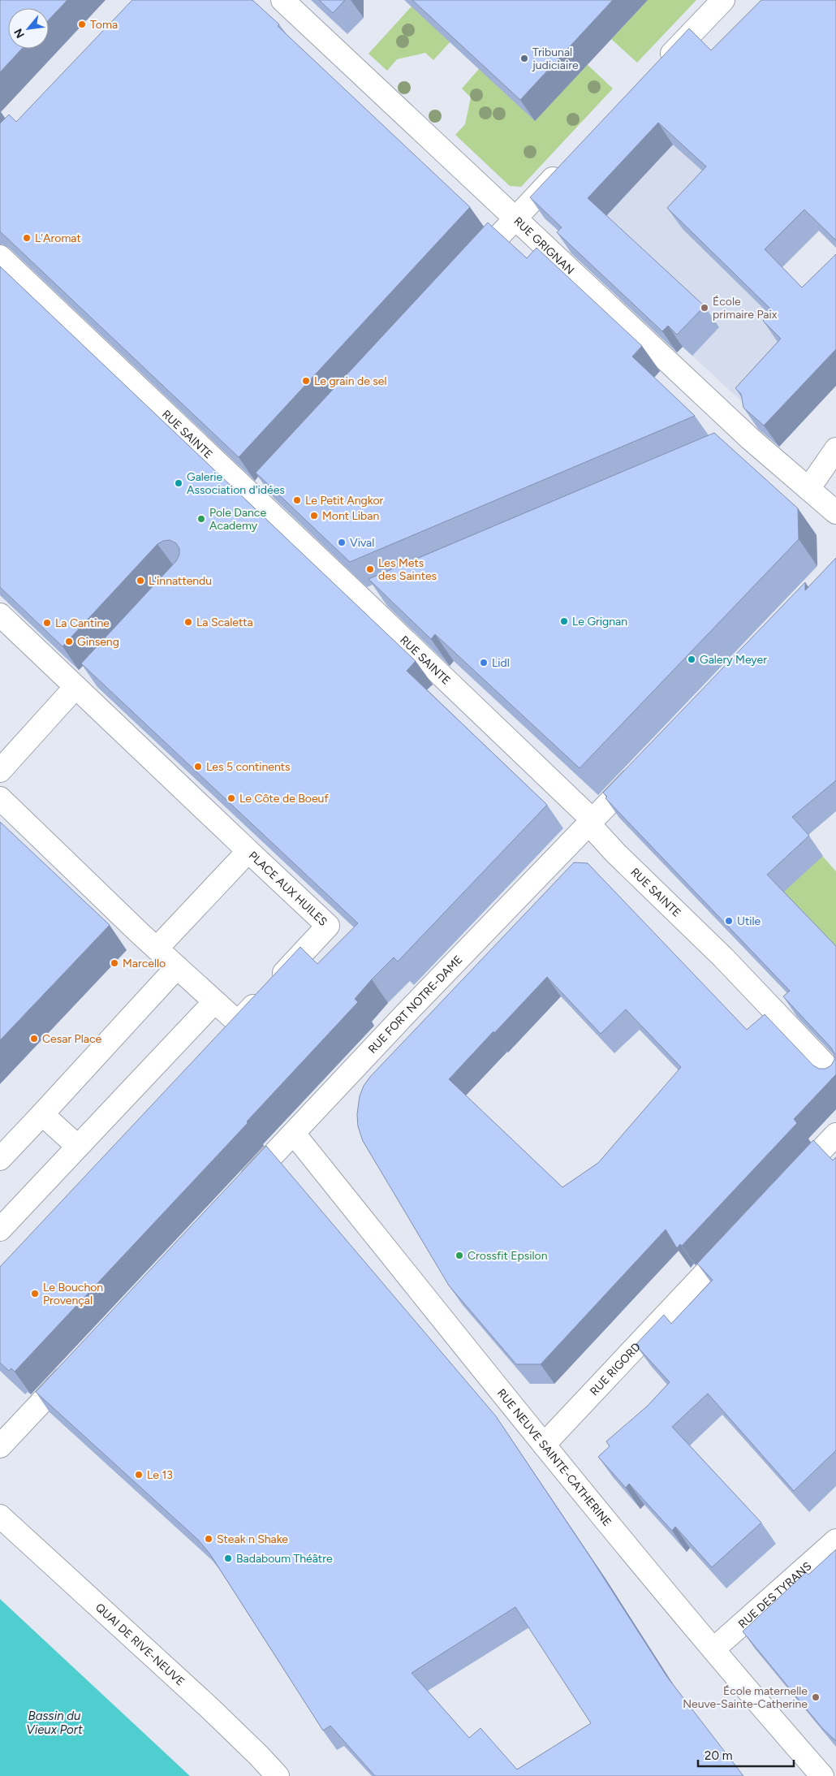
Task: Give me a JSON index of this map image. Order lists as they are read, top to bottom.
{
  "streets": {
    "street": [
      "RUE GRIGNAN",
      "RUE SAINTE",
      "PLACE AUX HUILES",
      "RUE FORT NOTRE-DAME",
      "RUE RIGORD",
      "RUE NEUVE SAINTE-CATHERINE",
      "RUE DES TYRANS",
      "QUAI DE RIVE-NEUVE"
    ]
  },
  "crossings": [
    ["RUE SAINTE", "RUE FORT NOTRE-DAME"],
    ["RUE FORT NOTRE-DAME", "RUE NEUVE SAINTE-CATHERINE"],
    ["RUE RIGORD", "RUE NEUVE SAINTE-CATHERINE"],
    ["RUE NEUVE SAINTE-CATHERINE", "RUE DES TYRANS"]
  ],
  "water": ["Bassin du Vieux Port"],
  "places": [
    "Toma",
    "Tribunal judiciaire",
    "L'Aromat",
    "École primaire Paix",
    "Le grain de sel",
    "Galerie Association d'idées",
    "Le Petit Angkor",
    "Mont Liban",
    "Pole Dance Academy",
    "Vival",
    "Les Mets des Saintes",
    "L'innattendu",
    "Le Grignan",
    "La Scaletta",
    "La Cantine",
    "Ginseng",
    "Galery Meyer",
    "Lidl",
    "Les 5 continents",
    "Le Côte de Boeuf",
    "Utile",
    "Marcello",
    "Cesar Place",
    "Crossfit Epsilon",
    "Le Bouchon Provençal",
    "Le 13",
    "Steak n Shake",
    "Badaboum Théâtre",
    "École maternelle Neuve-Sainte-Catherine"
  ],
  "scale_bar": "20 m",
  "north": "bottom left"
}
